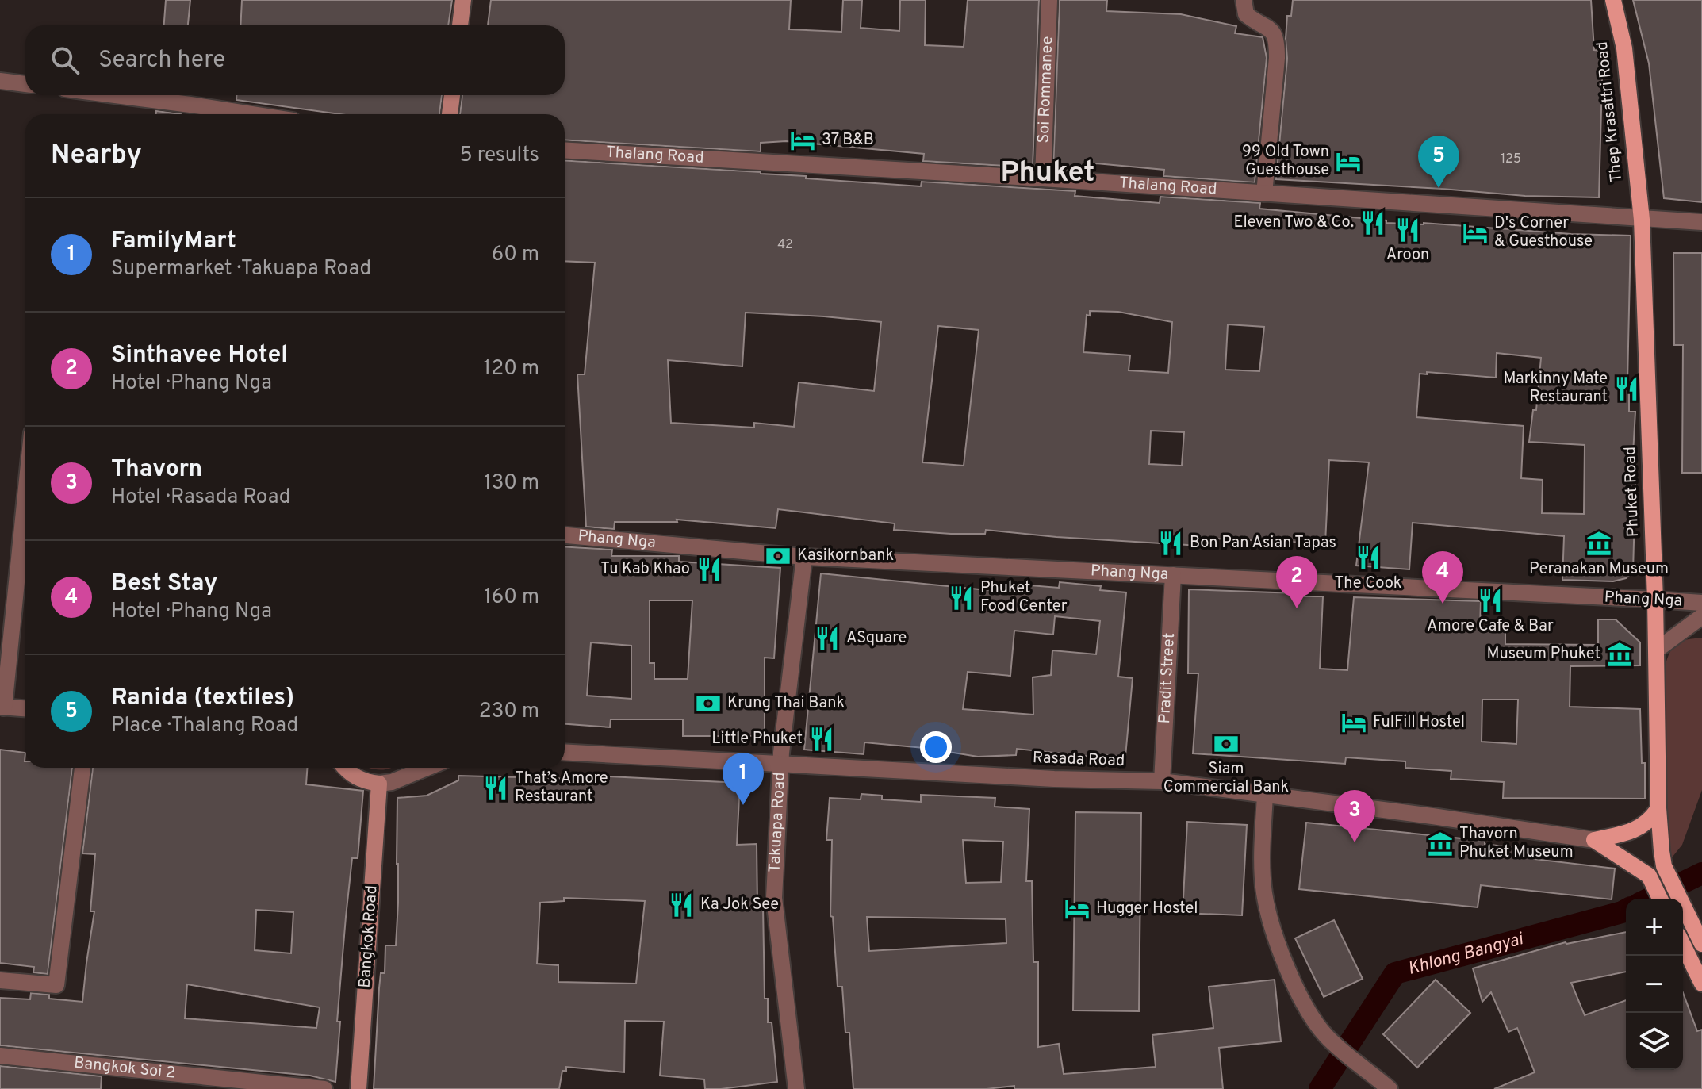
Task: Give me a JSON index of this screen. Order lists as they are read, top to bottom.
{
  "streets": {
    "main road": [
      "Thep Krasattri Road",
      "Phuket Road",
      "Rasada Road",
      "Bangkok Road"
    ],
    "street": [
      "Soi Rommanee",
      "Thalang Road",
      "Phang Nga",
      "Pradit Street",
      "Takuapa Road",
      "Bangkok Soi 2"
    ]
  },
  "crossings": [
    ["Soi Rommanee", "Thalang Road"],
    ["Thep Krasattri Road", "Thalang Road"],
    ["Thep Krasattri Road", "Phuket Road"],
    ["Thalang Road", "Phuket Road"],
    ["Phuket Road", "Phang Nga"],
    ["Phuket Road", "Rasada Road"],
    ["Phang Nga", "Pradit Street"],
    ["Phang Nga", "Takuapa Road"],
    ["Pradit Street", "Rasada Road"],
    ["Rasada Road", "Takuapa Road"]
  ],
  "districts": ["Phuket"],
  "water": ["Khlong Bangyai"],
  "places": {
    "hotel": [
      "37 B&B",
      "99 Old Town Guesthouse",
      "D's Corner & Guesthouse",
      "FulFill Hostel",
      "Hugger Hostel"
    ],
    "restaurant": [
      "Eleven Two & Co.",
      "Aroon",
      "Markinny Mate Restaurant",
      "Bon Pan Asian Tapas",
      "The Cook",
      "Tu Kab Khao",
      "Phuket Food Center",
      "Amore Cafe & Bar",
      "ASquare",
      "Little Phuket",
      "That’s Amore Restaurant",
      "Ka Jok See"
    ],
    "museum": ["Peranakan Museum", "Museum Phuket", "Thavorn Phuket Museum"],
    "bank": ["Kasikornbank", "Krung Thai Bank", "Siam Commercial Bank"]
  },
  "house_numbers": ["125", "42"],
  "page": {
    "search": "Search here",
    "heading": ["Nearby", "5 results"],
    "pins": [
      "5",
      "4",
      "2",
      "1",
      "3"
    ],
    "list": [
      {
        "mark": "1",
        "name": "FamilyMart",
        "note": "Supermarket · Takuapa Road",
        "value": "60 m"
      },
      {
        "mark": "2",
        "name": "Sinthavee Hotel",
        "note": "Hotel · Phang Nga",
        "value": "120 m"
      },
      {
        "mark": "3",
        "name": "Thavorn",
        "note": "Hotel · Rasada Road",
        "value": "130 m"
      },
      {
        "mark": "4",
        "name": "Best Stay",
        "note": "Hotel · Phang Nga",
        "value": "160 m"
      },
      {
        "mark": "5",
        "name": "Ranida (textiles)",
        "note": "Place · Thalang Road",
        "value": "230 m"
      }
    ],
    "map_buttons": ["+", "−"]
  }
}
